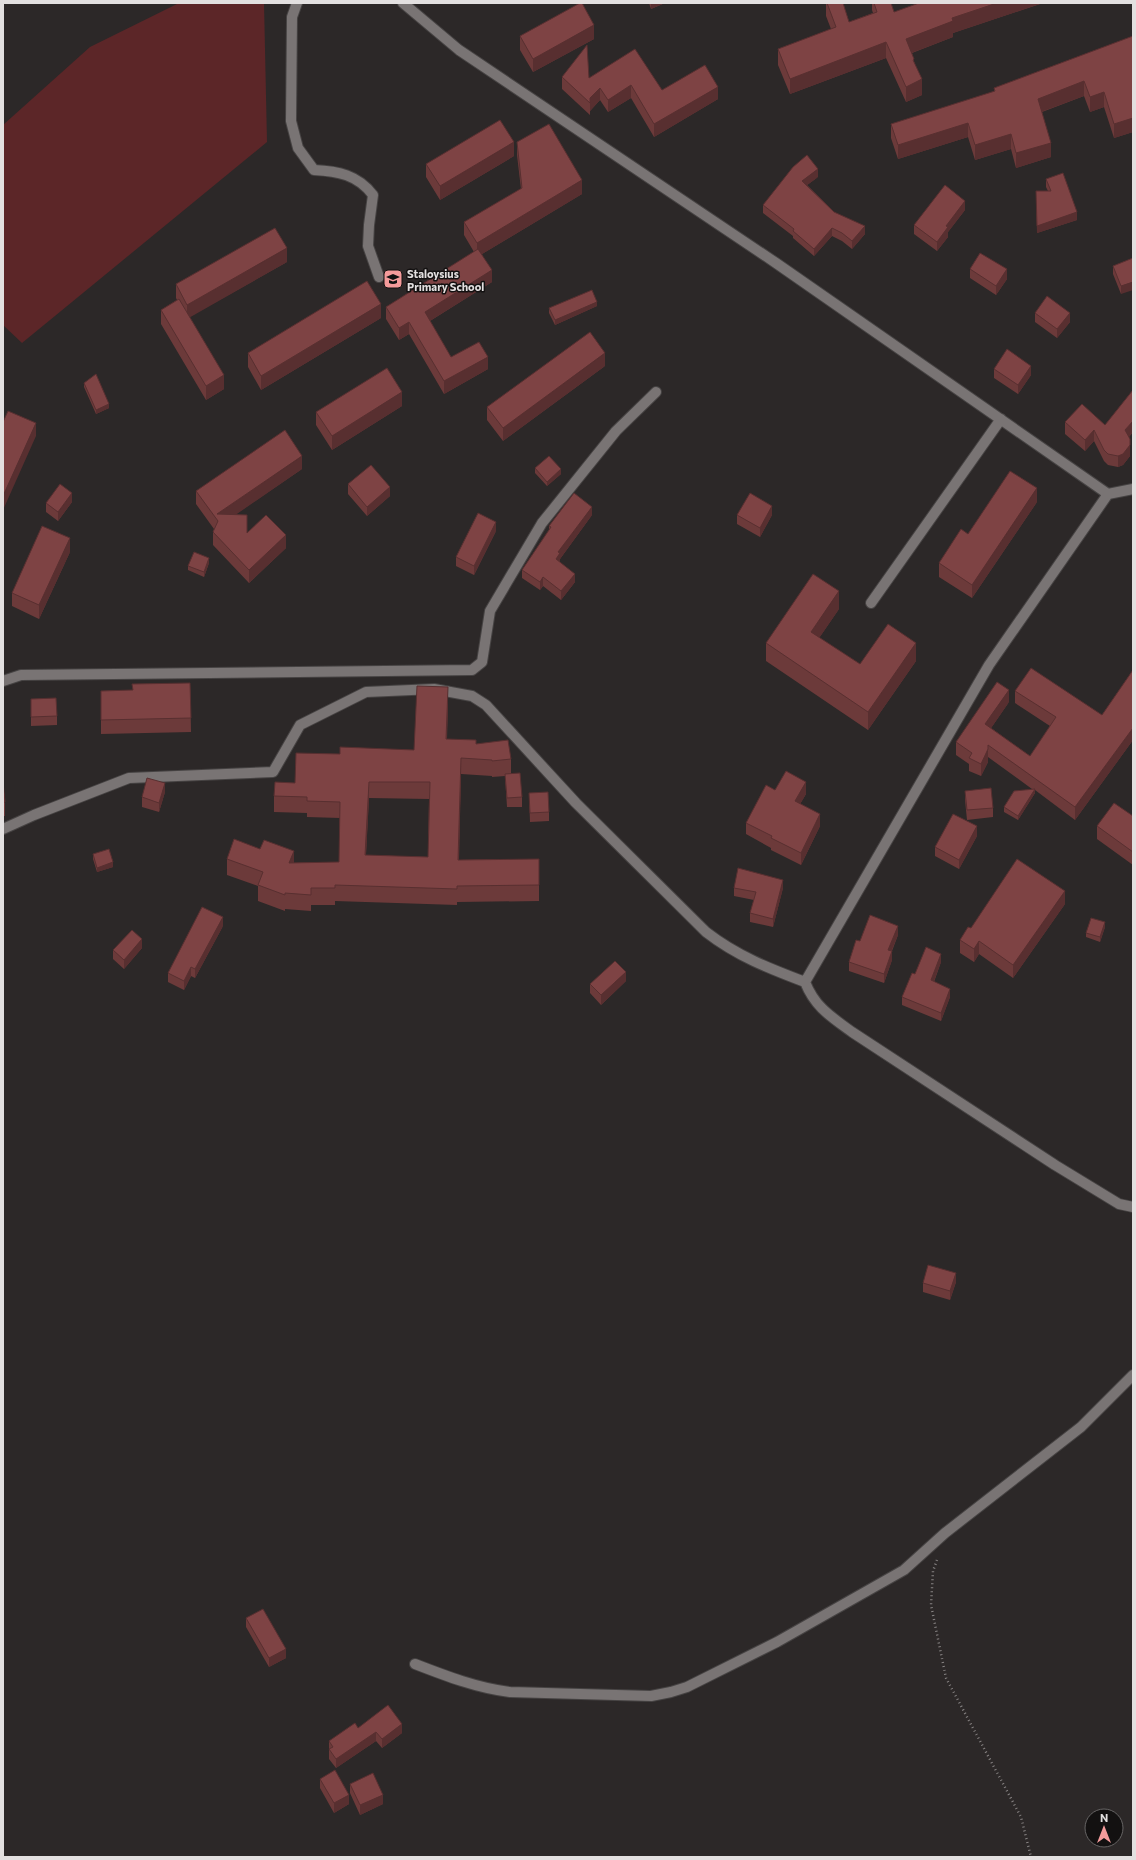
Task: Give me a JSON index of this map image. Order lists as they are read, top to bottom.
{
  "places": {
    "school or university": ["Staloysius Primary School"]
  },
  "north": "top"
}
